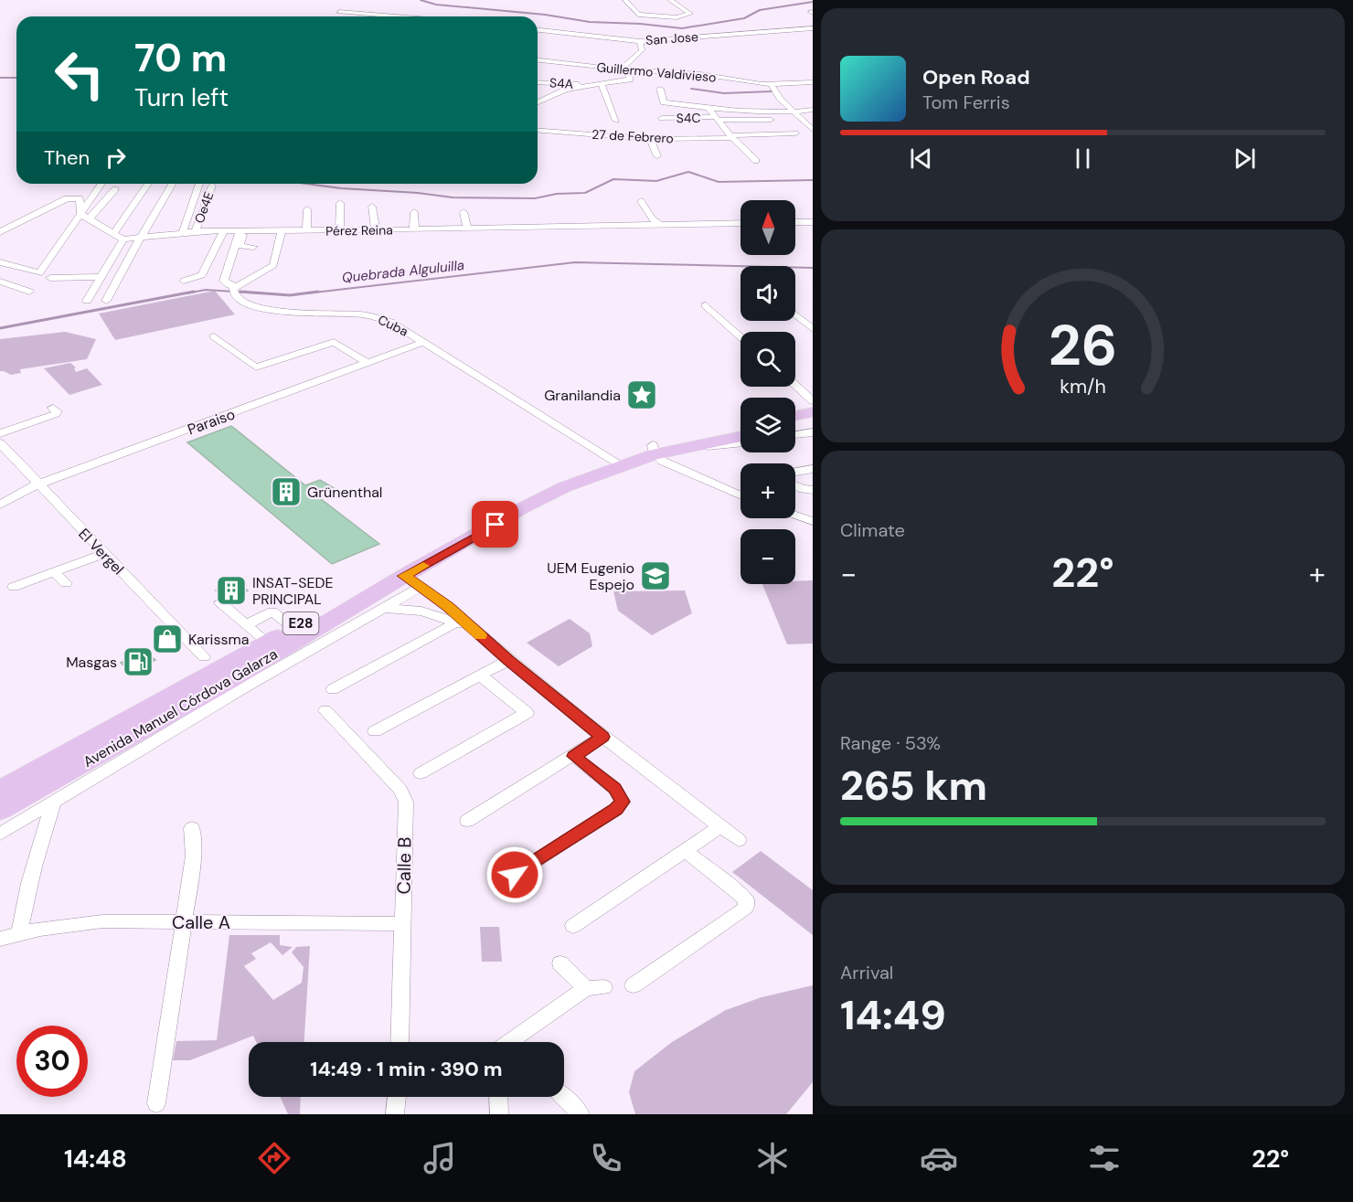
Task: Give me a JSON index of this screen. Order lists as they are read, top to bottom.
{
  "streets": {
    "main road": ["E28", "Avenida Manuel Córdova Galarza"],
    "street": [
      "San Jose",
      "Guillermo Valdivieso",
      "S4A",
      "S4C",
      "27 de Febrero",
      "Oe4E",
      "Pérez Reina",
      "Cuba",
      "Paraiso",
      "El Vergel",
      "Calle B",
      "Calle A"
    ]
  },
  "crossings": [
    ["Oe4E", "Pérez Reina"],
    ["Cuba", "Paraiso"],
    ["Cuba", "Avenida Manuel Córdova Galarza"],
    ["Paraiso", "El Vergel"],
    ["Calle B", "Calle A"]
  ],
  "water": ["Quebrada Alguluilla"],
  "places": {
    "place": ["Granilandia"],
    "building": ["Grünenthal", "INSAT-SEDE PRINCIPAL"],
    "school or university": ["UEM Eugenio Espejo"],
    "shop": ["Karissma"],
    "fuel station": ["Masgas"]
  },
  "north": "top",
  "page": {
    "turn": ["70 m", "Turn left"],
    "song": ["Open Road", "Tom Ferris"],
    "then": "Then",
    "map_buttons": ["+", "−"],
    "tile": [
      "Climate",
      ["Range · 53%", "265 km"],
      ["Arrival", "14:49"]
    ],
    "heat": ["−", "22°", "+"],
    "limit": "30",
    "trip": "14:49 · 1 min · 390 m",
    "tabs": ["14:48", "22°"],
    "gauge": ["26", "km/h"]
  }
}
